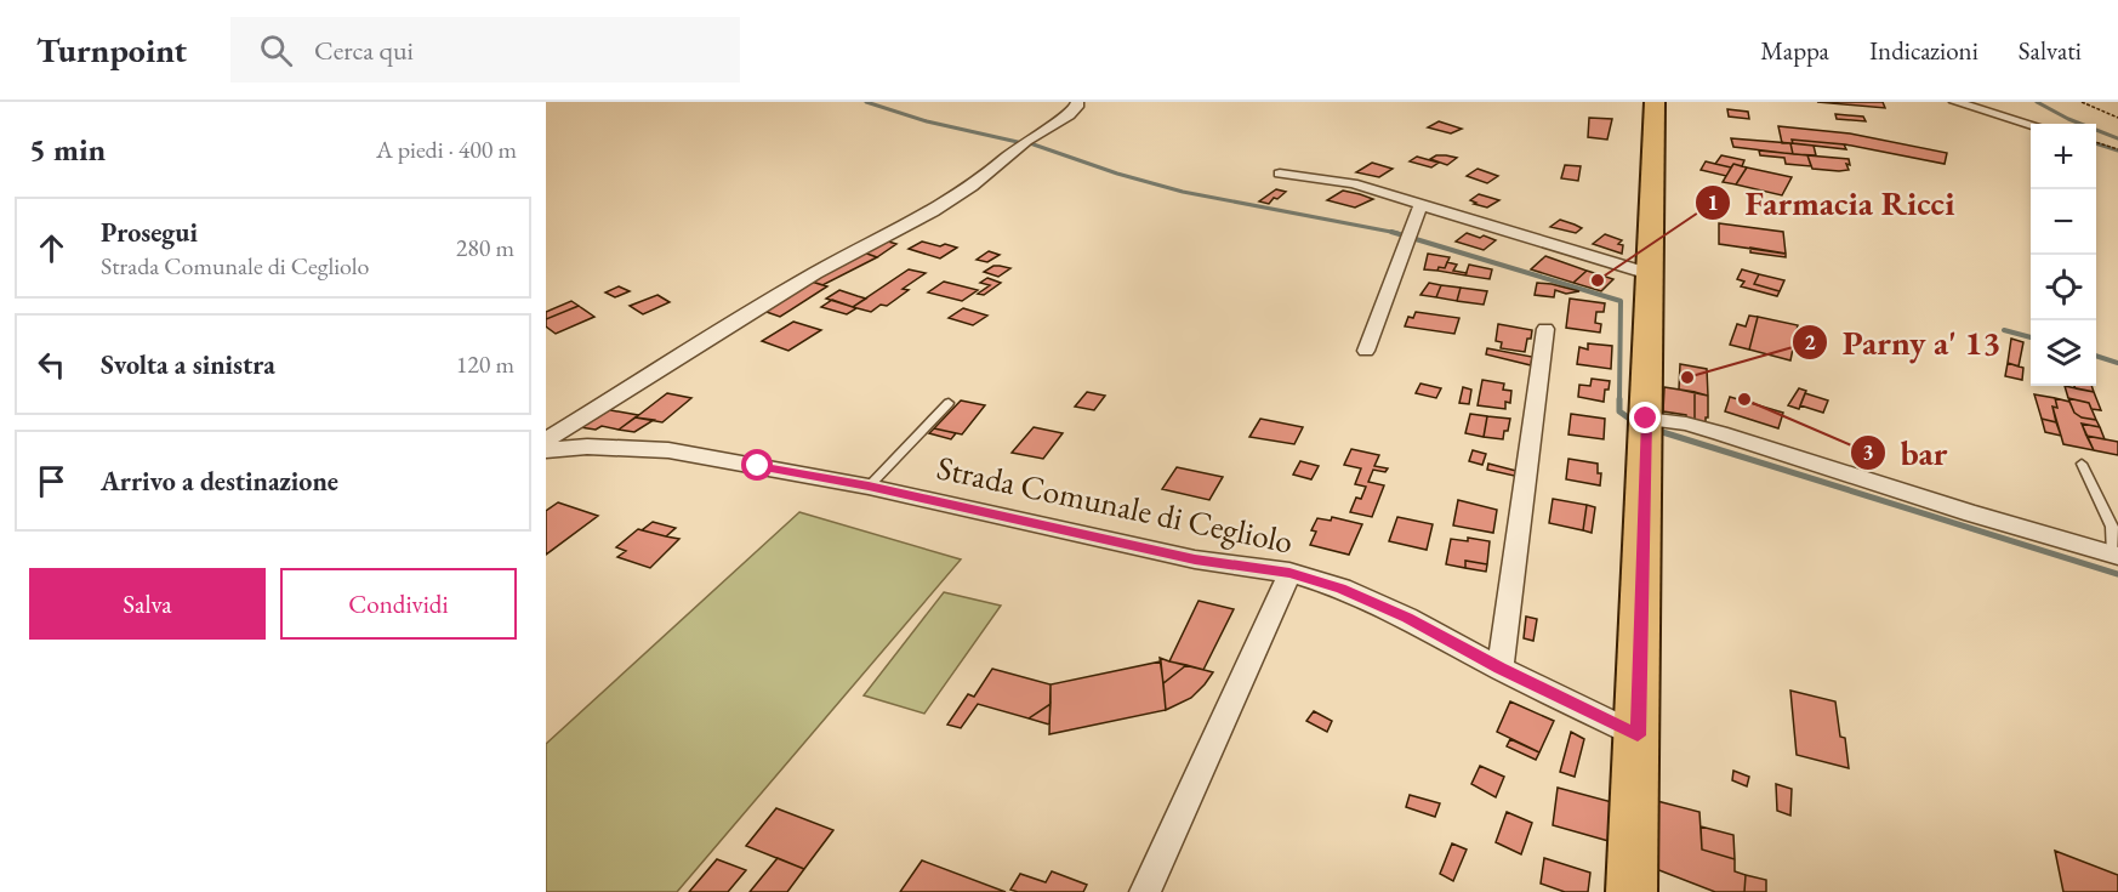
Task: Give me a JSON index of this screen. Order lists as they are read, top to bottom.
{
  "streets": {
    "street": ["Strada Comunale di Cegliolo"]
  },
  "places": ["Farmacia Ricci", "Parny a' 13", "bar"],
  "page": {
    "header": "Turnpoint",
    "search": "Cerca qui",
    "nav": ["Mappa", "Indicazioni", "Salvati"],
    "heading": ["5 min", "A piedi · 400 m"],
    "map_buttons": ["+", "−"],
    "list": [
      ["Prosegui", "Strada Comunale di Cegliolo", "280 m"],
      ["Svolta a sinistra", "120 m"],
      "Arrivo a destinazione"
    ],
    "buttons": ["Salva", "Condividi"]
  }
}
